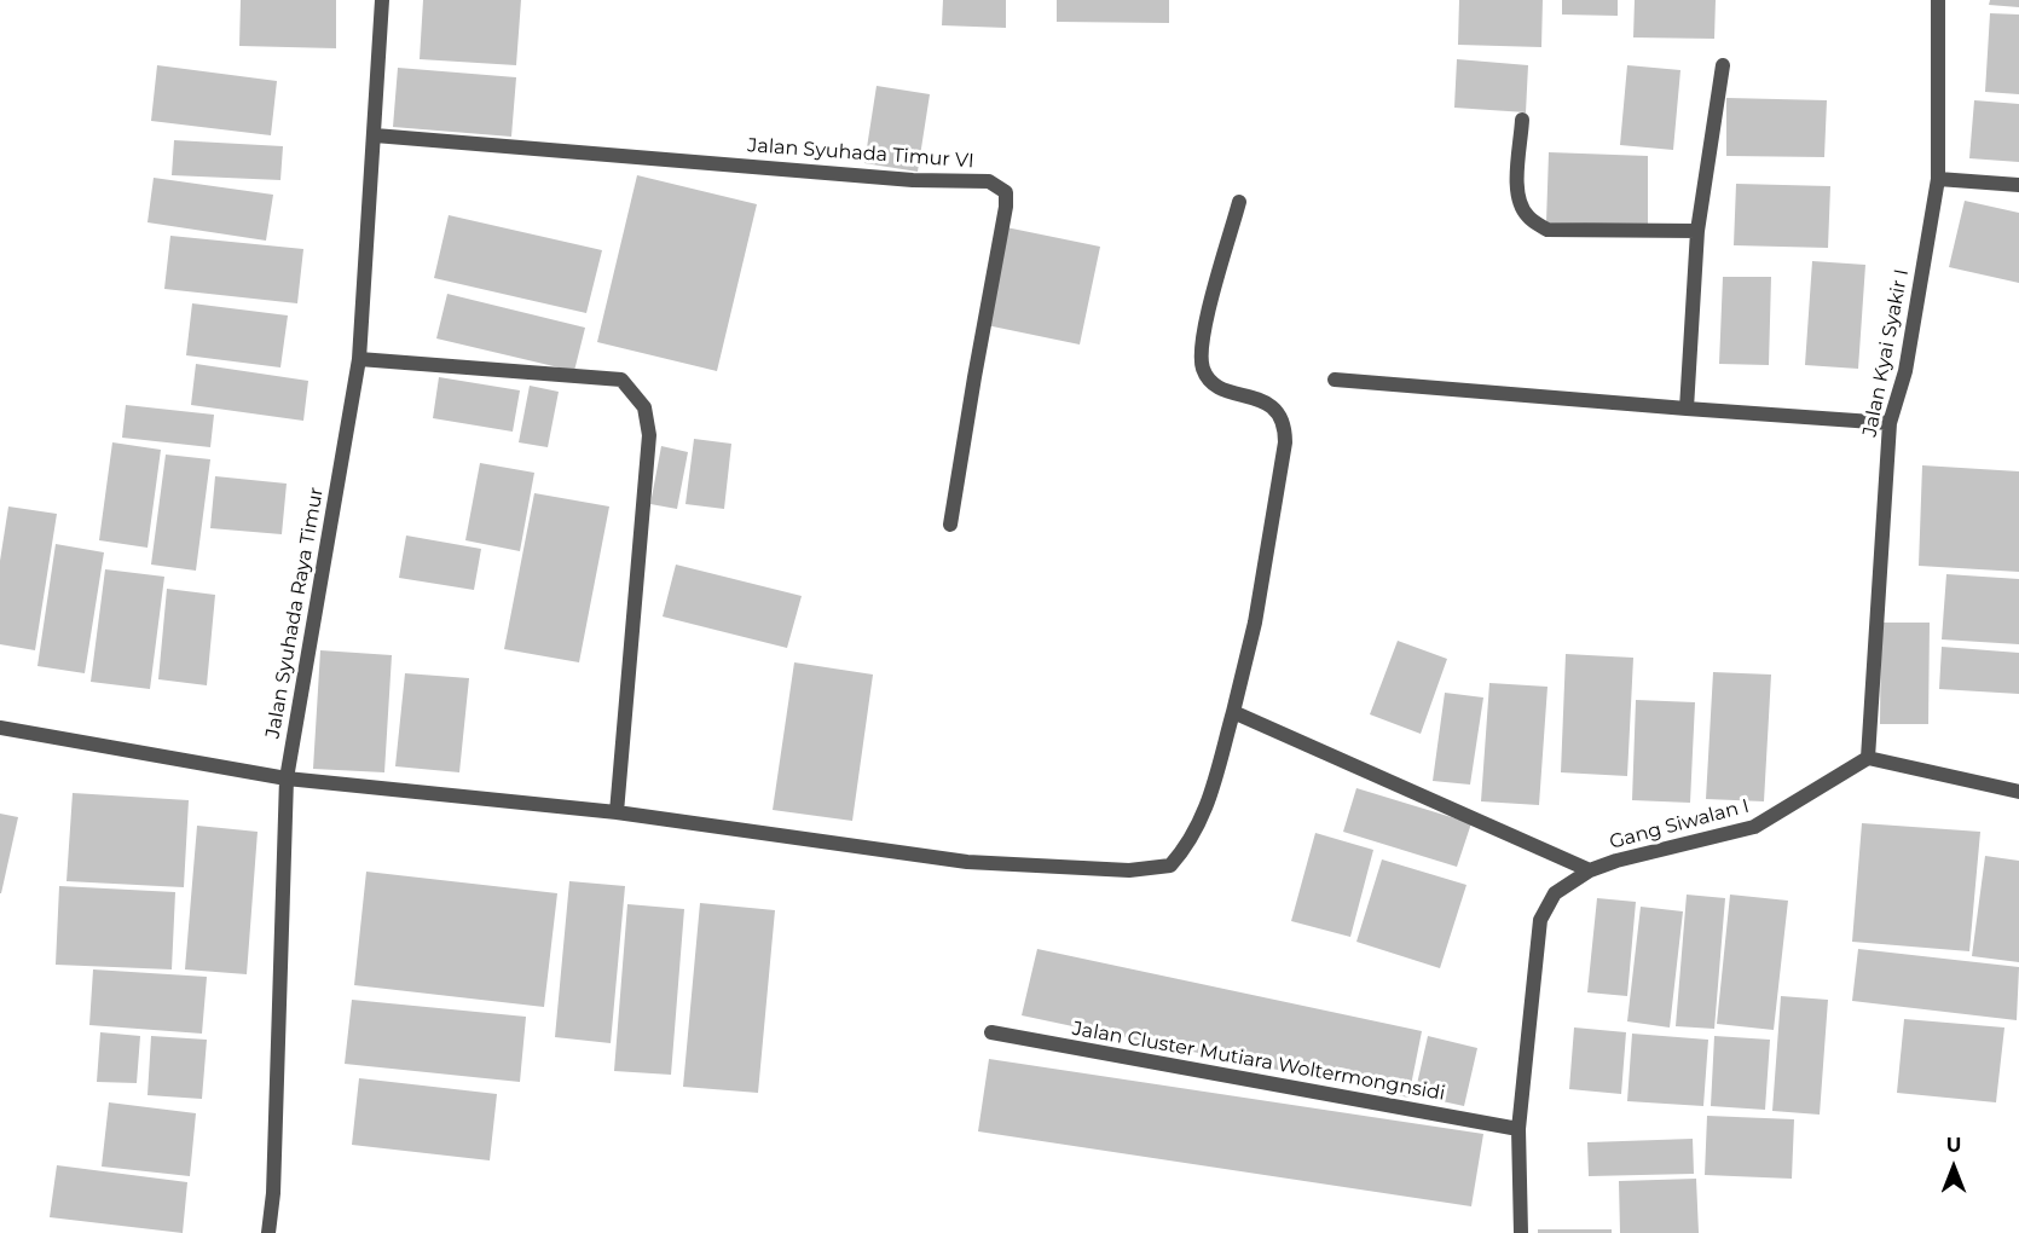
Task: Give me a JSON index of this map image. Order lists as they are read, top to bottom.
{
  "streets": {
    "street": [
      "Jalan Syuhada Timur VI",
      "Jalan Kyai Syakir I",
      "Jalan Syuhada Raya Timur",
      "Gang Siwalan I",
      "Jalan Cluster Mutiara Woltermongnsidi"
    ]
  },
  "crossings": [
    ["Jalan Syuhada Timur VI", "Jalan Syuhada Raya Timur"],
    ["Jalan Kyai Syakir I", "Gang Siwalan I"],
    ["Gang Siwalan I", "Jalan Cluster Mutiara Woltermongnsidi"]
  ],
  "north": "top"
}
